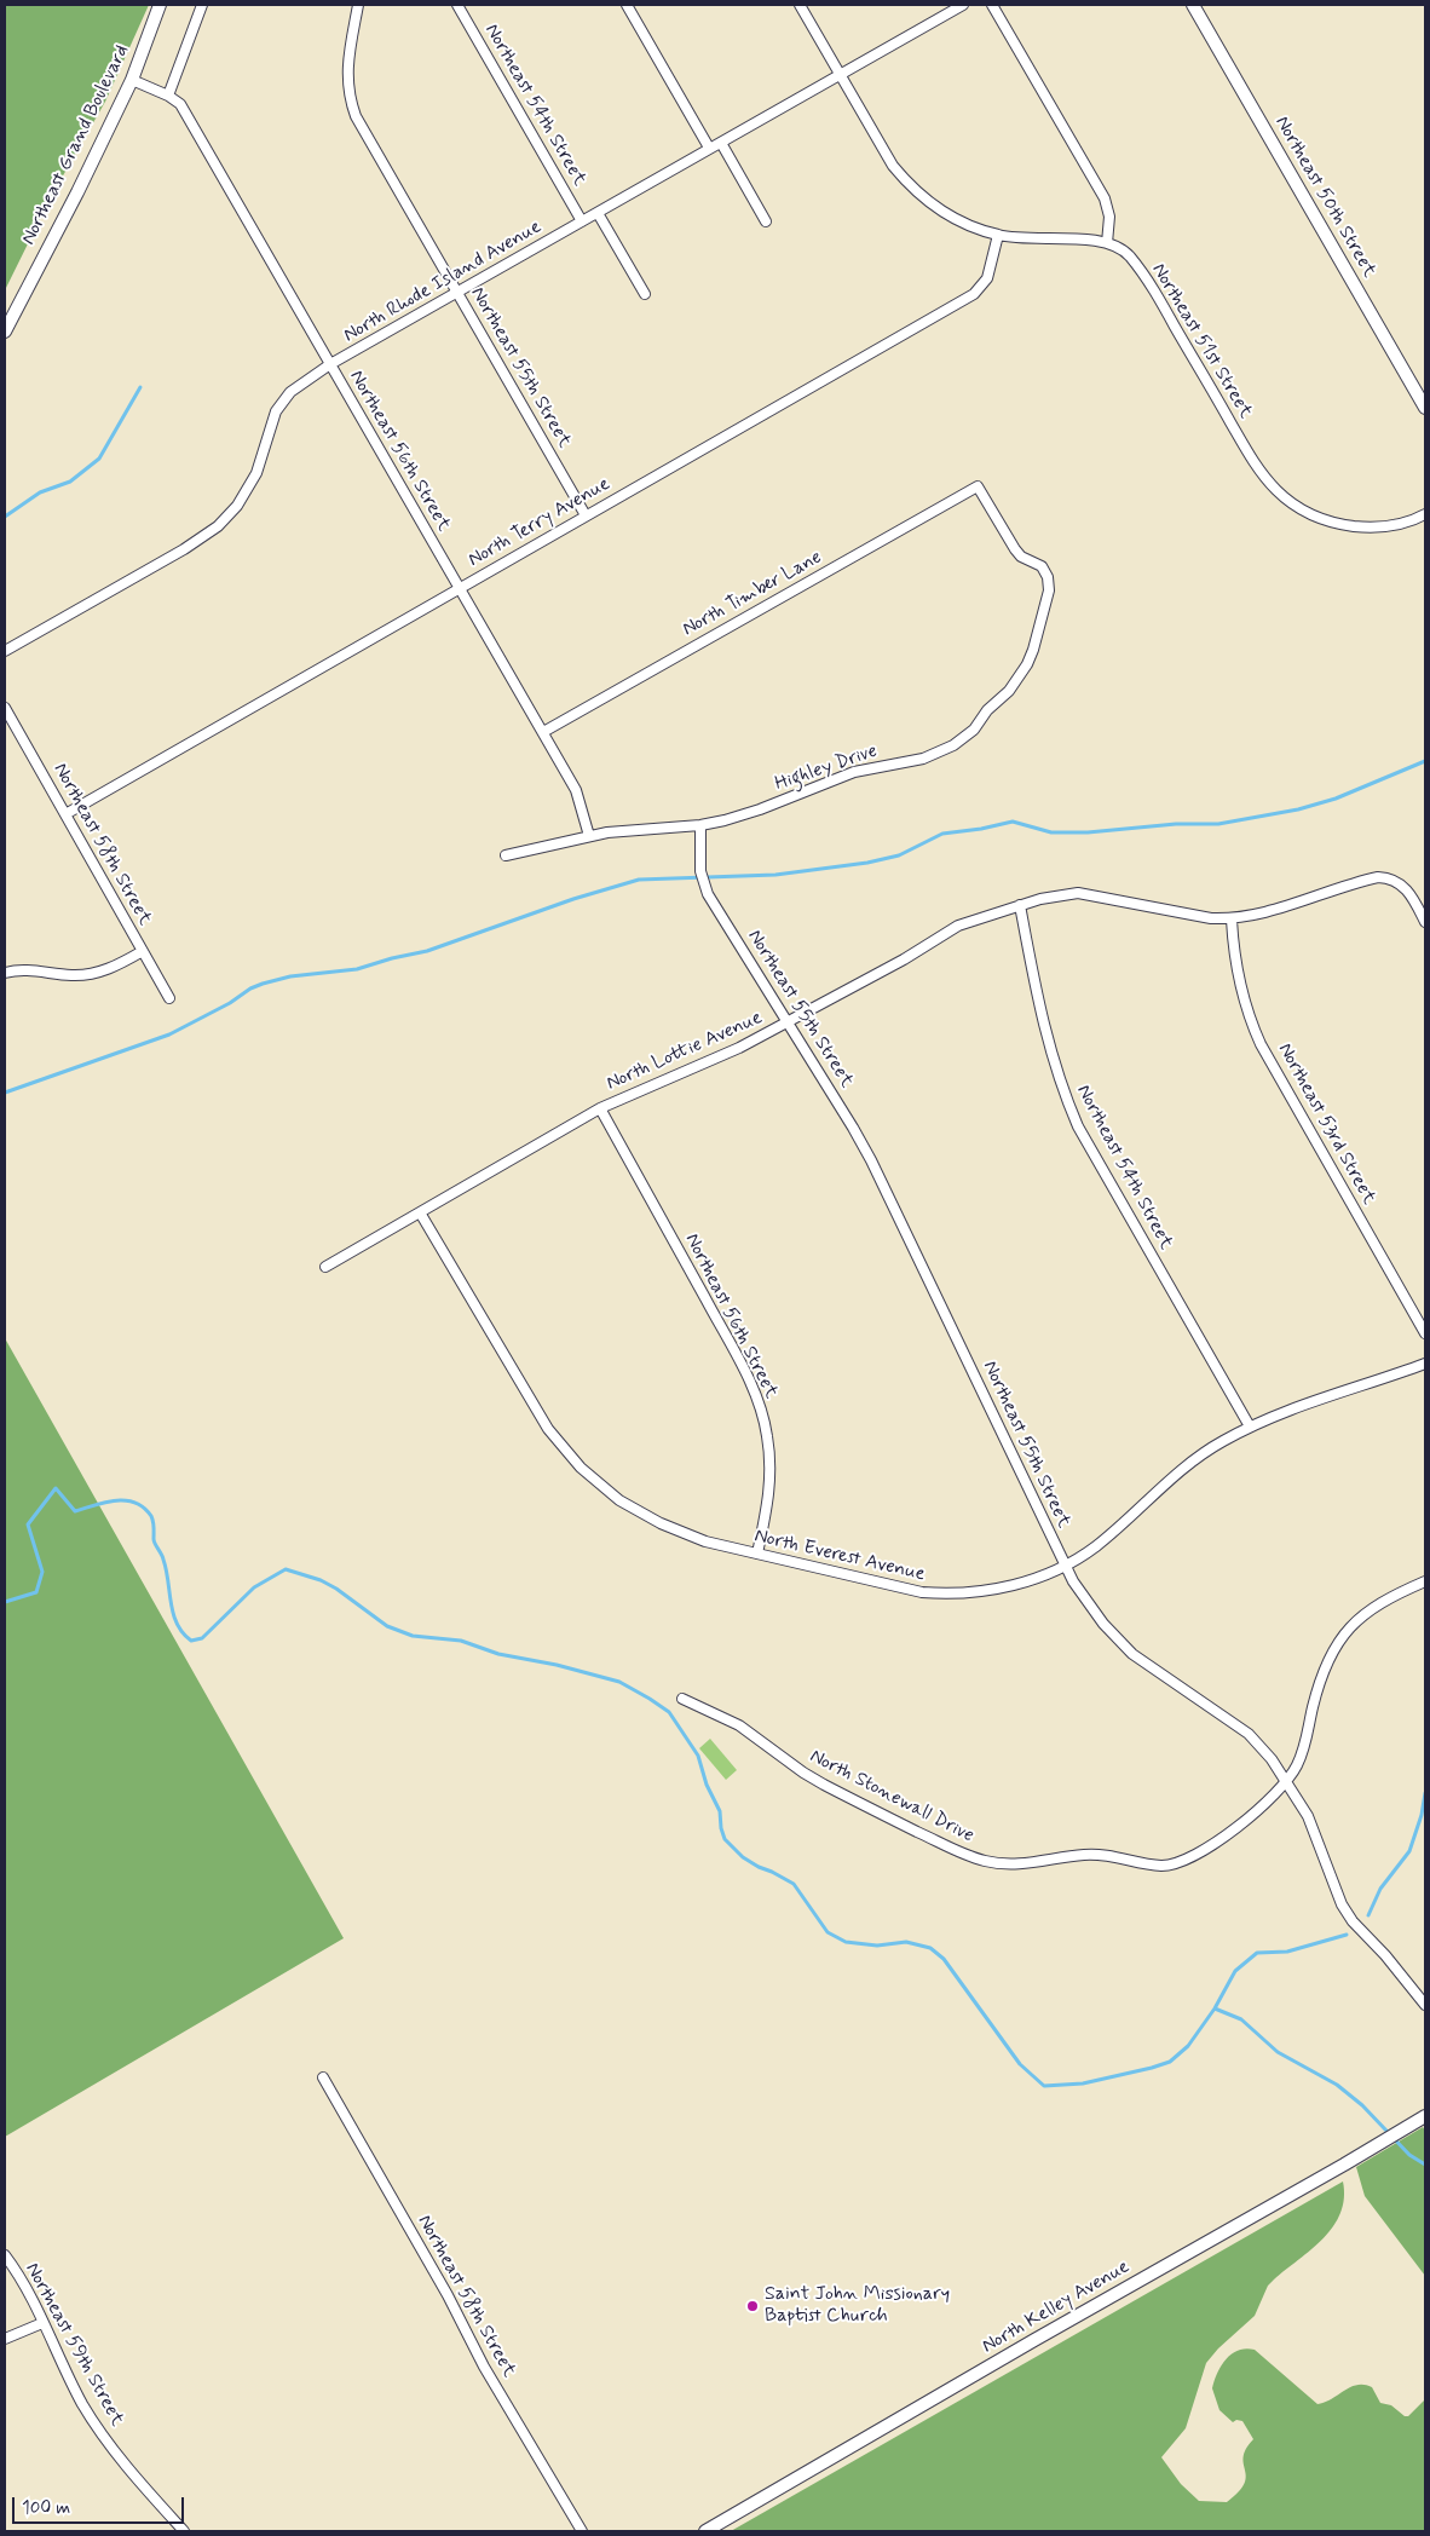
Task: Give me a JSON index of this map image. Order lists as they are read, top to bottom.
{
  "streets": {
    "street": [
      "Northeast 54th Street",
      "Northeast Grand Boulevard",
      "Northeast 50th Street",
      "North Rhode Island Avenue",
      "Northeast 51st Street",
      "Northeast 55th Street",
      "Northeast 56th Street",
      "North Terry Avenue",
      "North Timber Lane",
      "Highley Drive",
      "Northeast 58th Street",
      "North Lottie Avenue",
      "Northeast 53rd Street",
      "North Everest Avenue",
      "North Stonewall Drive",
      "North Kelley Avenue",
      "Northeast 59th Street"
    ]
  },
  "crossings": [
    ["Northeast 54th Street", "North Rhode Island Avenue"],
    ["Northeast 54th Street", "North Lottie Avenue"],
    ["Northeast 54th Street", "North Everest Avenue"],
    ["Northeast Grand Boulevard", "Northeast 56th Street"],
    ["North Rhode Island Avenue", "Northeast 55th Street"],
    ["North Rhode Island Avenue", "Northeast 56th Street"],
    ["Northeast 55th Street", "North Terry Avenue"],
    ["Northeast 55th Street", "Highley Drive"],
    ["Northeast 55th Street", "North Lottie Avenue"],
    ["Northeast 55th Street", "North Everest Avenue"],
    ["Northeast 55th Street", "North Stonewall Drive"],
    ["Northeast 56th Street", "North Terry Avenue"],
    ["Northeast 56th Street", "North Timber Lane"],
    ["Northeast 56th Street", "Highley Drive"],
    ["Northeast 56th Street", "North Lottie Avenue"],
    ["Northeast 56th Street", "North Everest Avenue"],
    ["North Terry Avenue", "Northeast 58th Street"],
    ["North Timber Lane", "Highley Drive"],
    ["North Lottie Avenue", "Northeast 53rd Street"],
    ["North Lottie Avenue", "North Everest Avenue"]
  ],
  "places": ["Saint John Missionary Baptist Church"],
  "scale_bar": "100 m"
}
